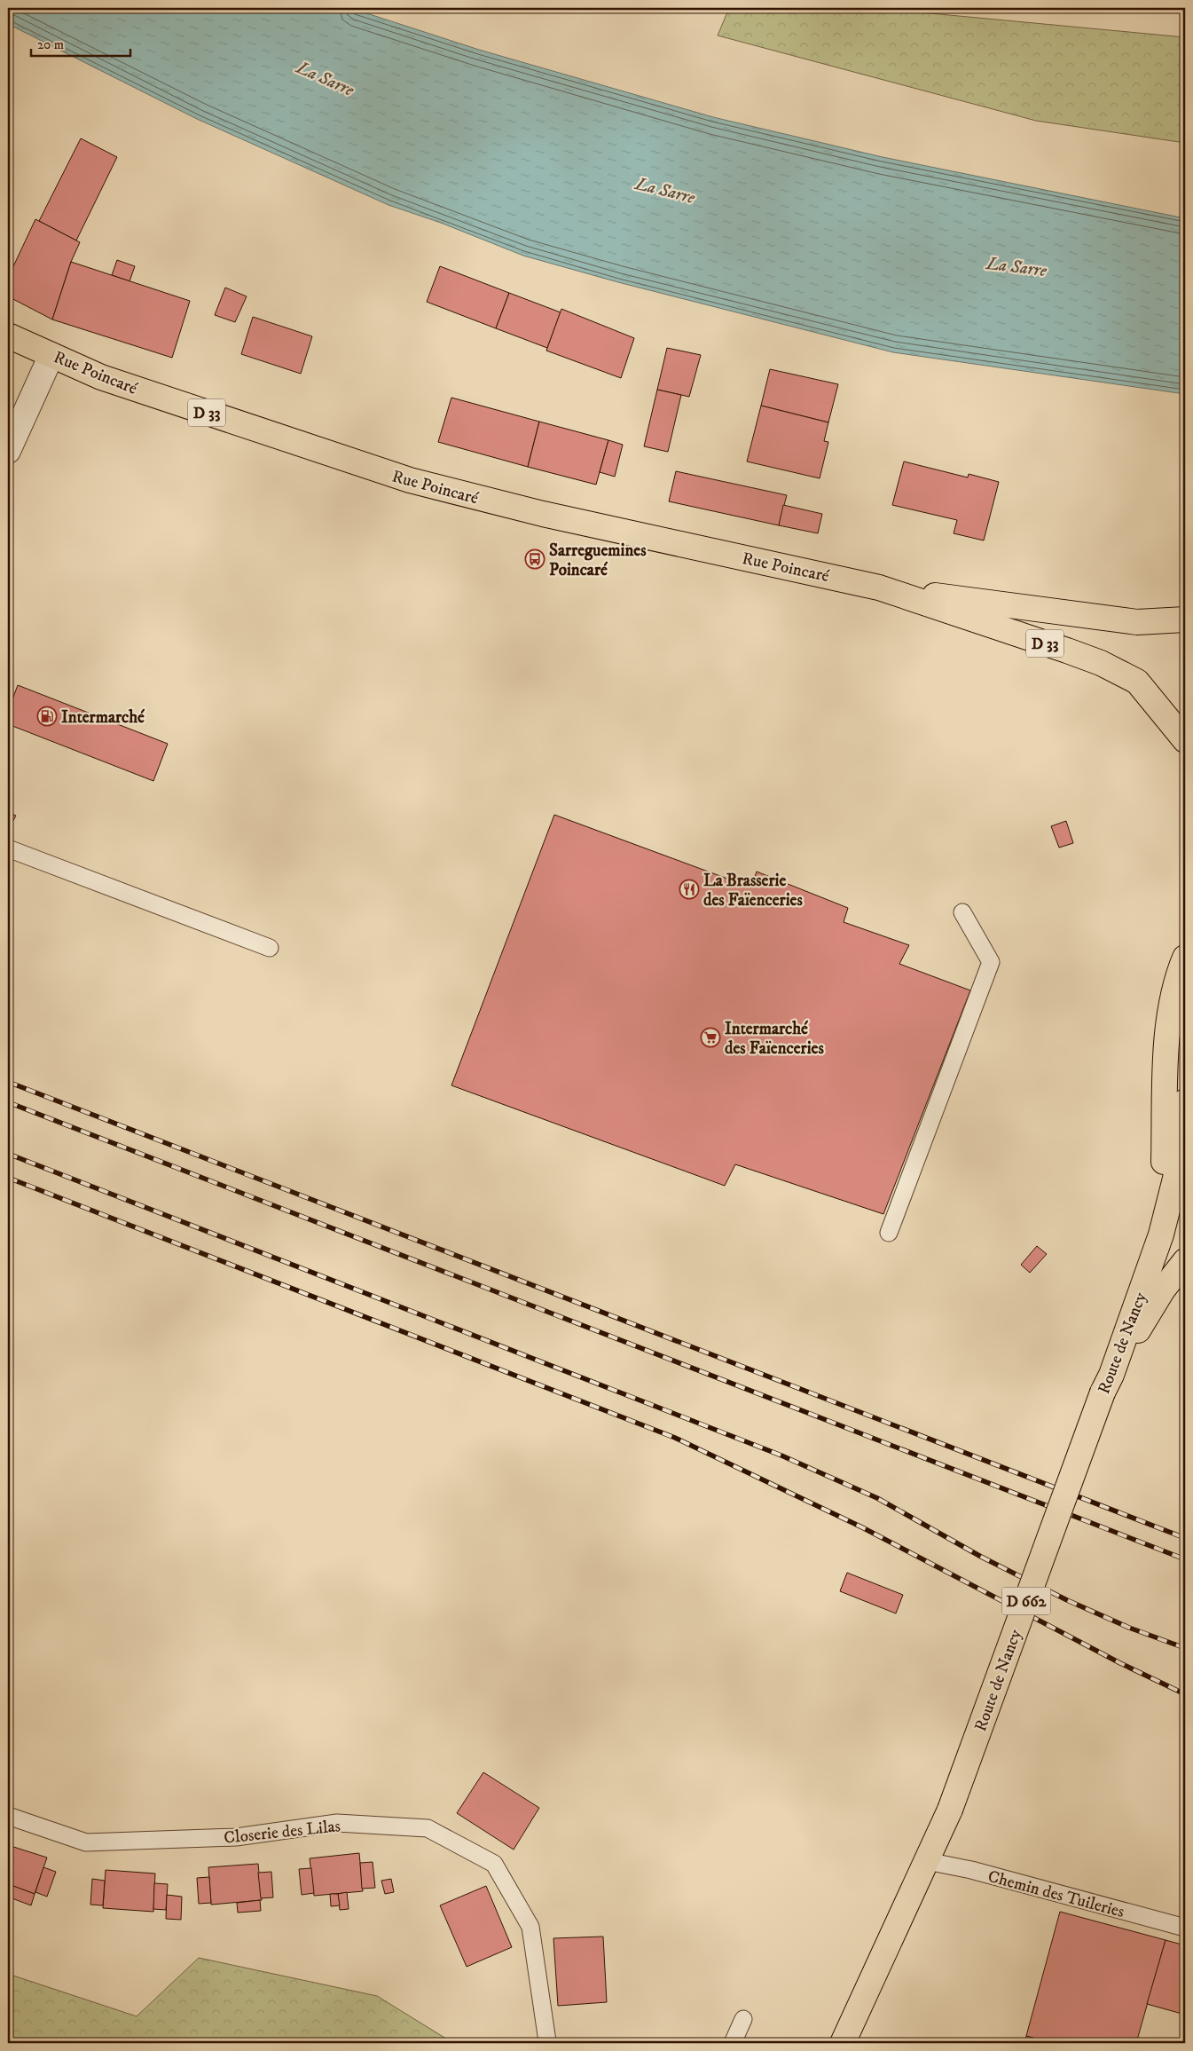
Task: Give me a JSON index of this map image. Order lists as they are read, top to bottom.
{
  "streets": {
    "main road": [
      "Rue Poincaré",
      "D 33",
      "Route de Nancy",
      "D 662"
    ],
    "lane": ["Closerie des Lilas", "Chemin des Tuileries"]
  },
  "crossings": [
    ["Route de Nancy", "D 662"],
    ["Route de Nancy", "Chemin des Tuileries"]
  ],
  "water": ["La Sarre"],
  "places": {
    "bus stop": ["Sarreguemines Poincaré"],
    "fuel station": ["Intermarché"],
    "restaurant": ["La Brasserie des Faïenceries"],
    "supermarket": ["Intermarché des Faïenceries"]
  },
  "scale_bar": "20 m"
}
